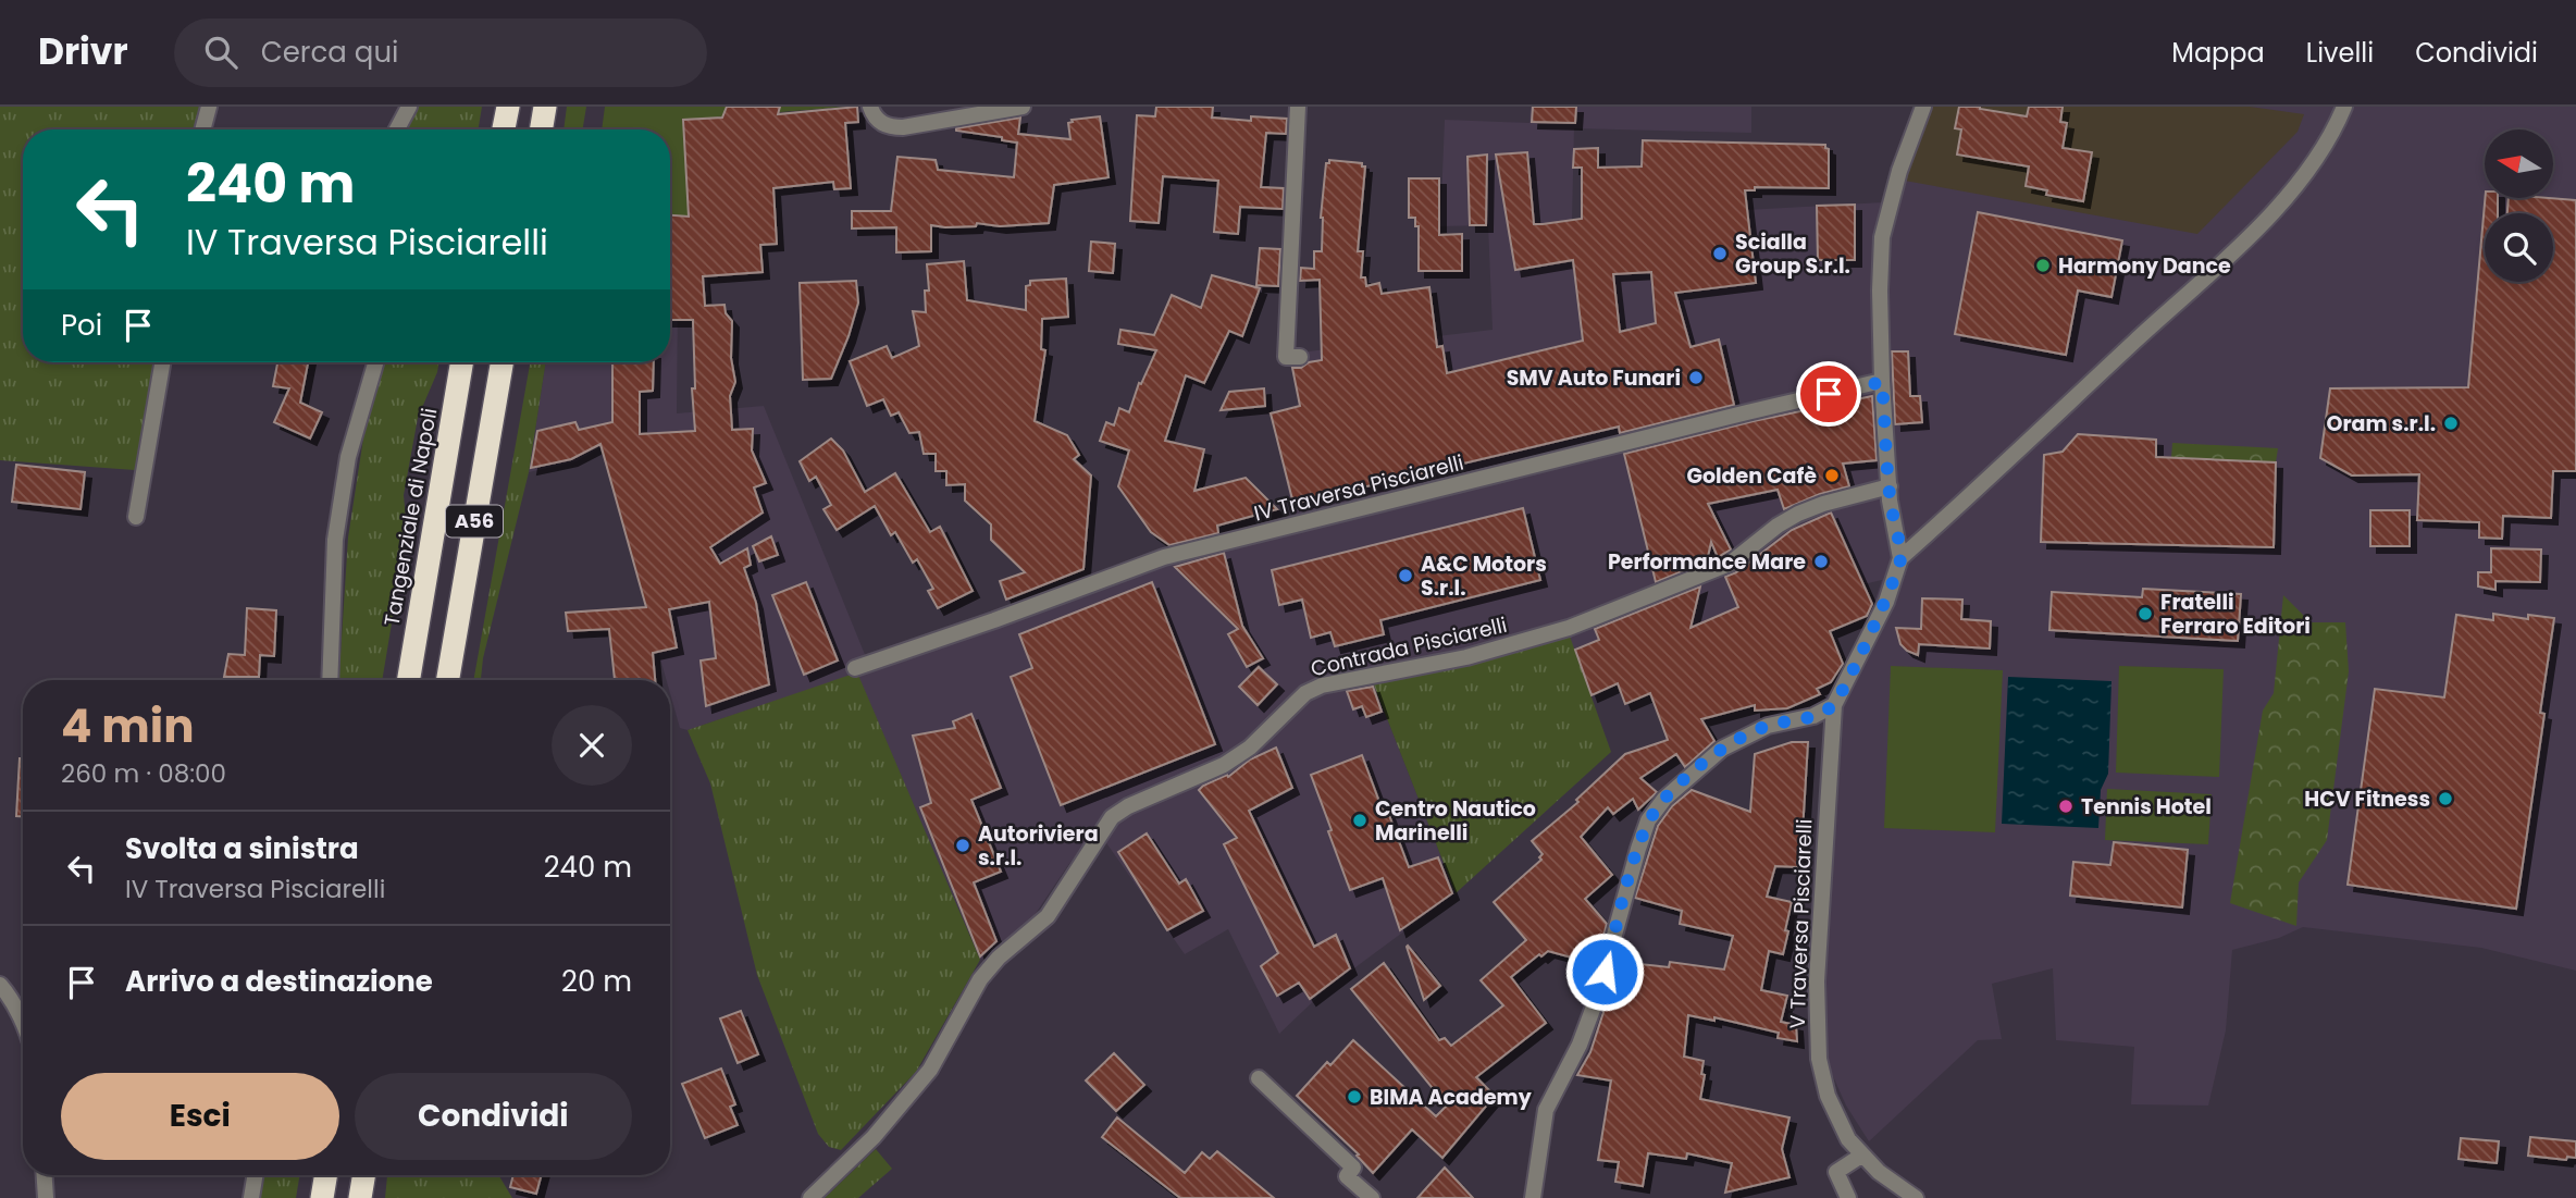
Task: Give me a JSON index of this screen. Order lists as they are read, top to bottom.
{
  "streets": {
    "highway": ["Tangenziale di Napoli", "A56"],
    "street": ["IV Traversa Pisciarelli", "Contrada Pisciarelli", "V Traversa Pisciarelli"]
  },
  "places": [
    "Scialla Group S.r.l.",
    "Harmony Dance",
    "SMV Auto Funari",
    "Oram s.r.l.",
    "Golden Cafè",
    "Performance Mare",
    "A&C Motors S.r.l.",
    "Fratelli Ferraro Editori",
    "HCV Fitness",
    "Tennis Hotel",
    "Centro Nautico Marinelli",
    "Autoriviera s.r.l.",
    "BIMA Academy"
  ],
  "north": "left",
  "page": {
    "header": "Drivr",
    "search": "Cerca qui",
    "nav": ["Mappa", "Livelli", "Condividi"],
    "turn": ["240 m", "IV Traversa Pisciarelli"],
    "then": "Poi",
    "heading": ["4 min", "260 m · 08:00"],
    "list": [
      {
        "name": "Svolta a sinistra",
        "note": "IV Traversa Pisciarelli",
        "value": "240 m"
      },
      {
        "name": "Arrivo a destinazione",
        "value": "20 m"
      }
    ],
    "buttons": ["Esci", "Condividi"]
  }
}
